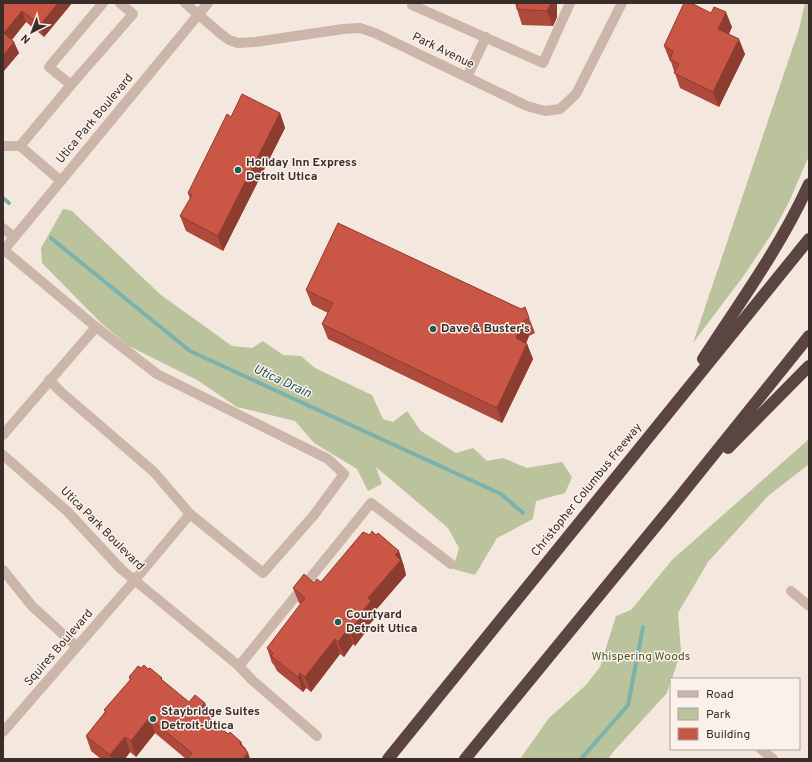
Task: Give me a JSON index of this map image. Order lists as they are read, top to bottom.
{
  "streets": {
    "highway": ["Christopher Columbus Freeway"],
    "street": ["Park Avenue", "Utica Park Boulevard", "Squires Boulevard"]
  },
  "crossings": [
    ["Park Avenue", "Utica Park Boulevard"],
    ["Utica Park Boulevard", "Squires Boulevard"]
  ],
  "water": ["Utica Drain"],
  "parks": ["Whispering Woods"],
  "places": [
    "Holiday Inn Express Detroit Utica",
    "Dave & Buster's",
    "Courtyard Detroit Utica",
    "Staybridge Suites Detroit-Utica"
  ],
  "legend": ["Road", "Park", "Building"],
  "north": "bottom left"
}
